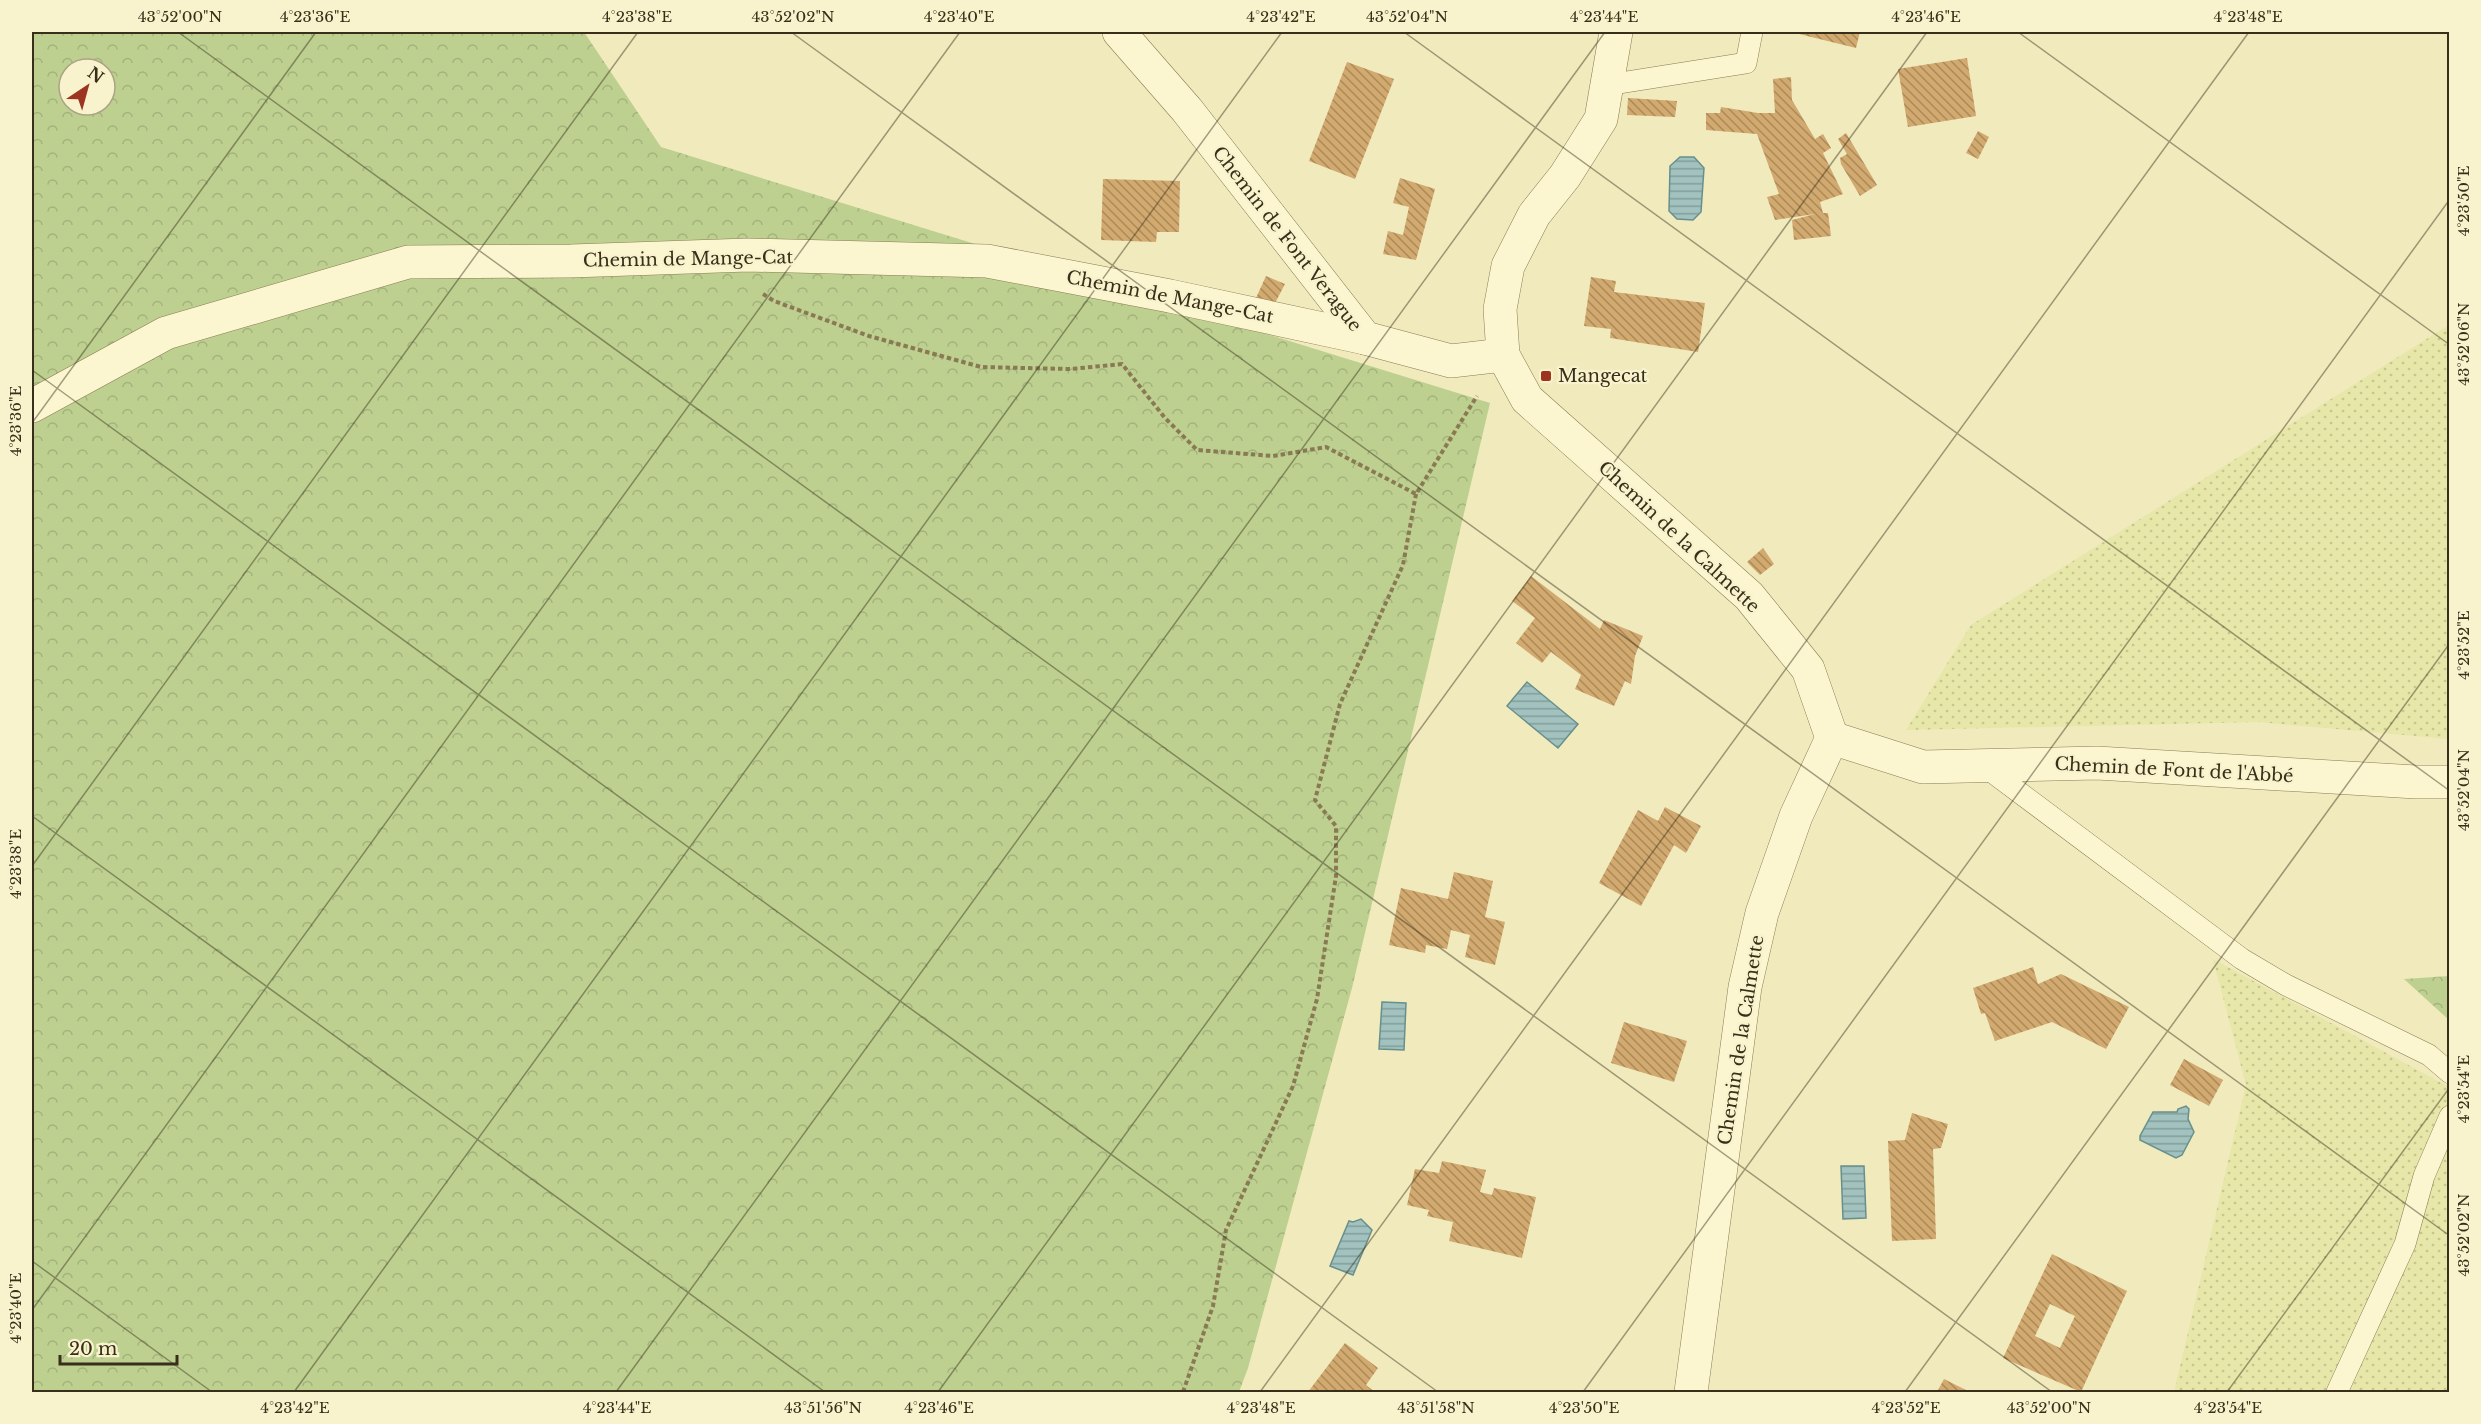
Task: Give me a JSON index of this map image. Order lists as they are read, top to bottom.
{
  "streets": {
    "street": [
      "Chemin de Font Verague",
      "Chemin de Mange-Cat",
      "Chemin de la Calmette",
      "Chemin de Font de l'Abbé"
    ]
  },
  "crossings": [
    ["Chemin de Font Verague", "Chemin de Mange-Cat"],
    ["Chemin de Font Verague", "Chemin de la Calmette"],
    ["Chemin de la Calmette", "Chemin de Font de l'Abbé"]
  ],
  "places": {
    "transit": ["Mangecat"]
  },
  "scale_bar": "20 m",
  "north": "top right",
  "coordinates": [
    "43°52'00\"N",
    "4°23'36\"E",
    "4°23'38\"E",
    "43°52'02\"N",
    "4°23'40\"E",
    "4°23'42\"E",
    "43°52'04\"N",
    "4°23'44\"E",
    "4°23'46\"E",
    "4°23'48\"E",
    "4°23'50\"E",
    "43°52'06\"N",
    "4°23'52\"E",
    "4°23'54\"E",
    "43°51'56\"N",
    "43°51'58\"N"
  ]
}
